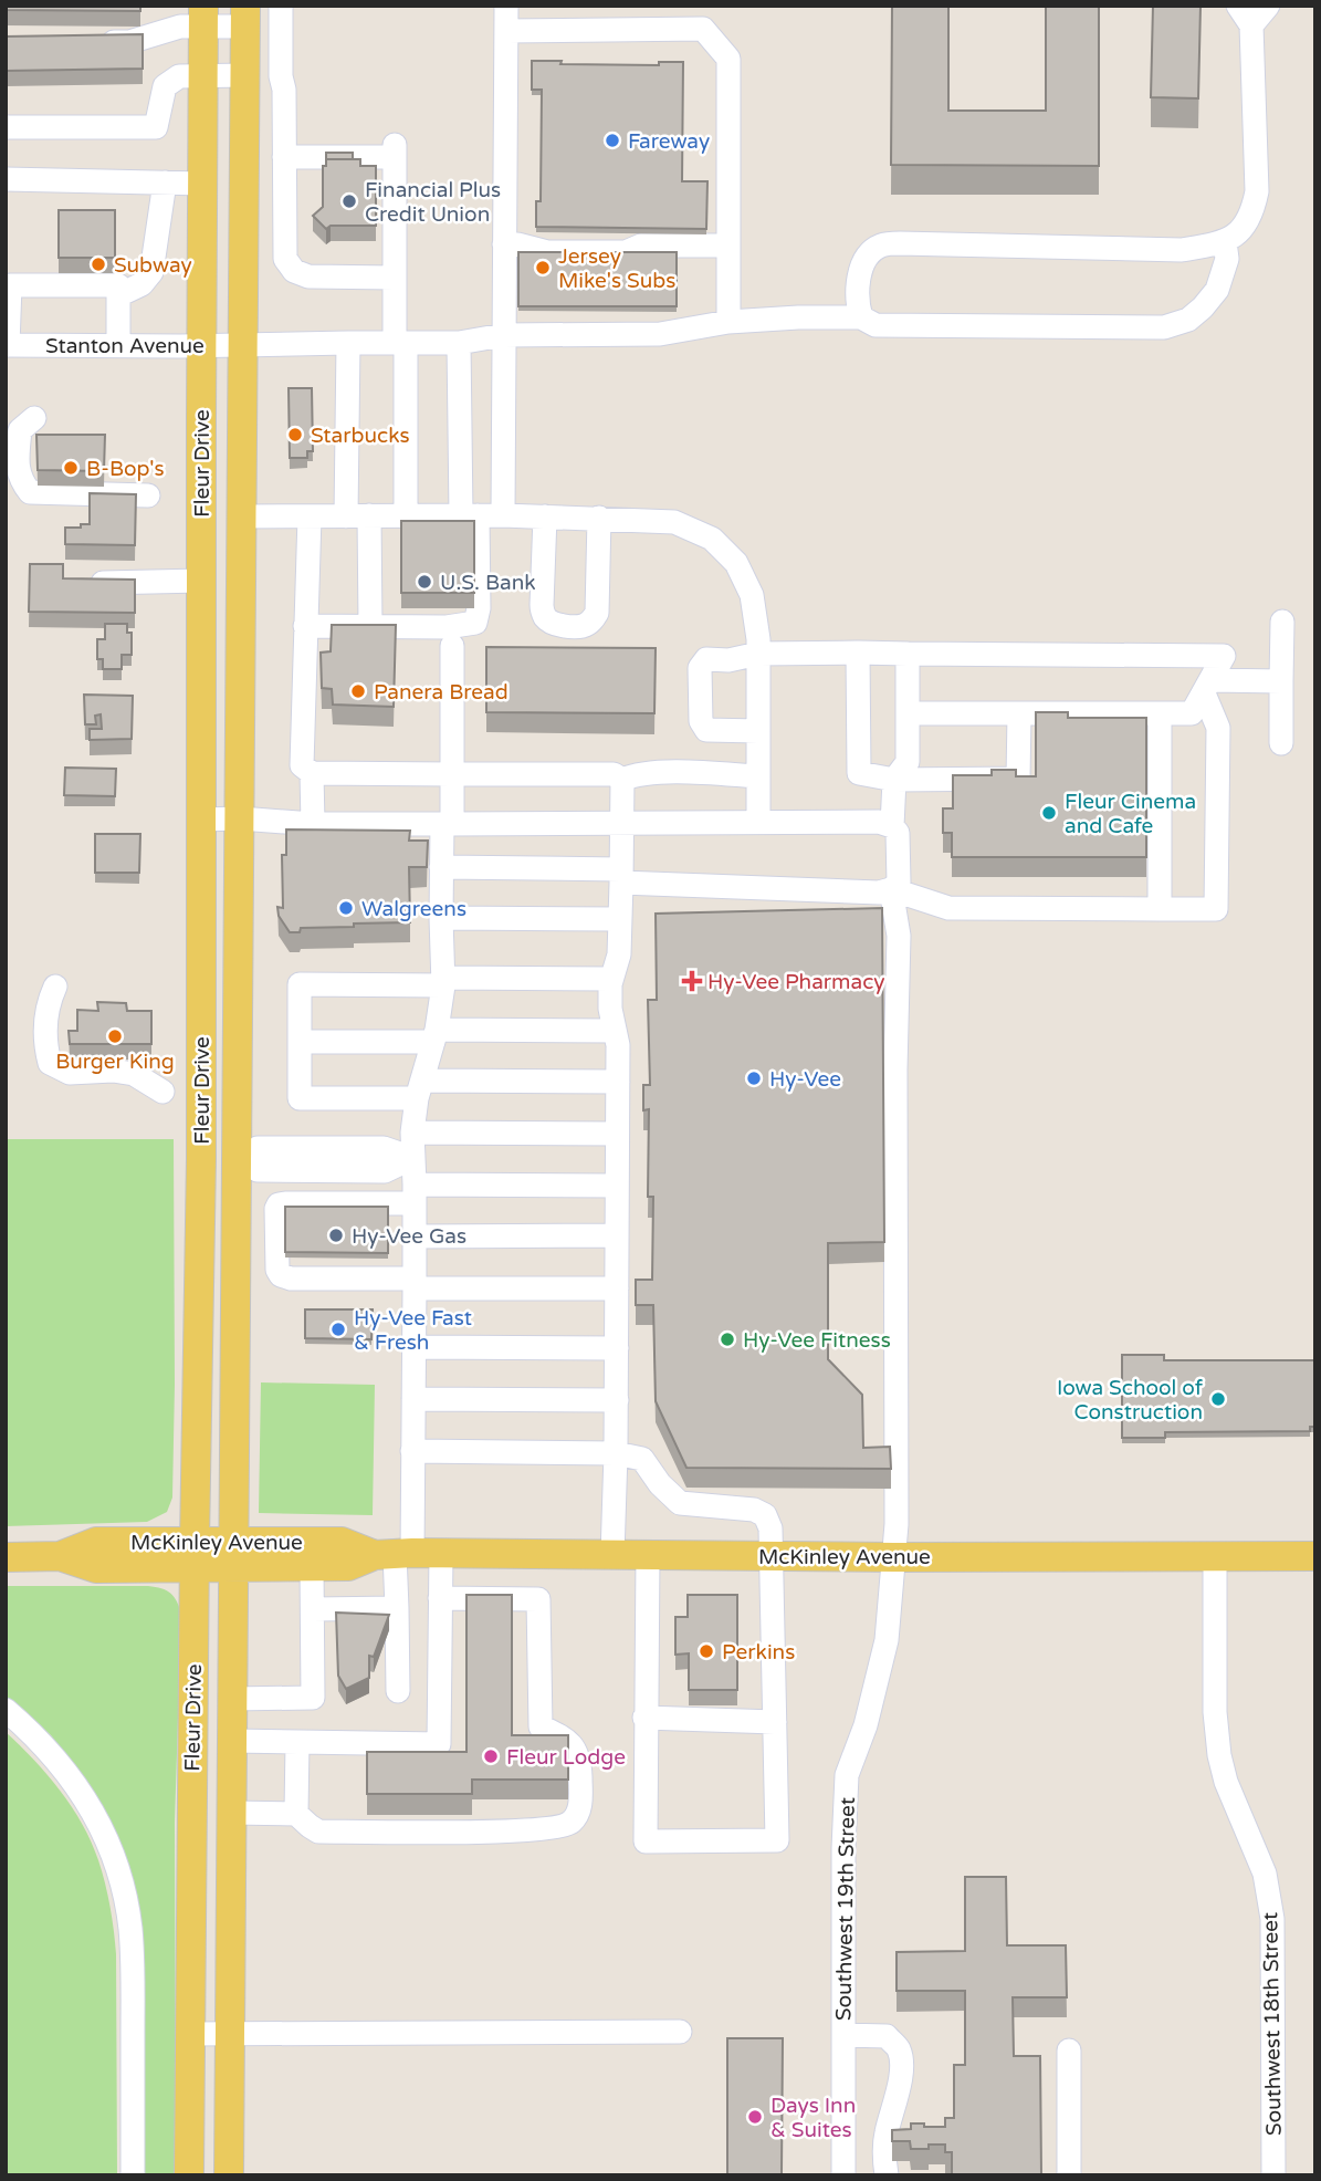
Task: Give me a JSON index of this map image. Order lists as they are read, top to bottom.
{
  "streets": {
    "main road": ["Fleur Drive", "McKinley Avenue"],
    "street": ["Stanton Avenue", "Southwest 19th Street", "Southwest 18th Street"]
  },
  "crossings": [
    ["Stanton Avenue", "Fleur Drive"],
    ["Fleur Drive", "McKinley Avenue"],
    ["McKinley Avenue", "Southwest 19th Street"],
    ["McKinley Avenue", "Southwest 18th Street"]
  ],
  "places": {
    "other": [
      "Fareway",
      "Financial Plus Credit Union",
      "Subway",
      "Jersey Mike's Subs",
      "Starbucks",
      "B-Bop's",
      "U.S. Bank",
      "Panera Bread",
      "Fleur Cinema and Cafe",
      "Walgreens",
      "Burger King",
      "Hy-Vee",
      "Hy-Vee Gas",
      "Hy-Vee Fast & Fresh",
      "Hy-Vee Fitness",
      "Iowa School of Construction",
      "Perkins",
      "Fleur Lodge",
      "Days Inn & Suites"
    ],
    "health": ["Hy-Vee Pharmacy"]
  }
}
